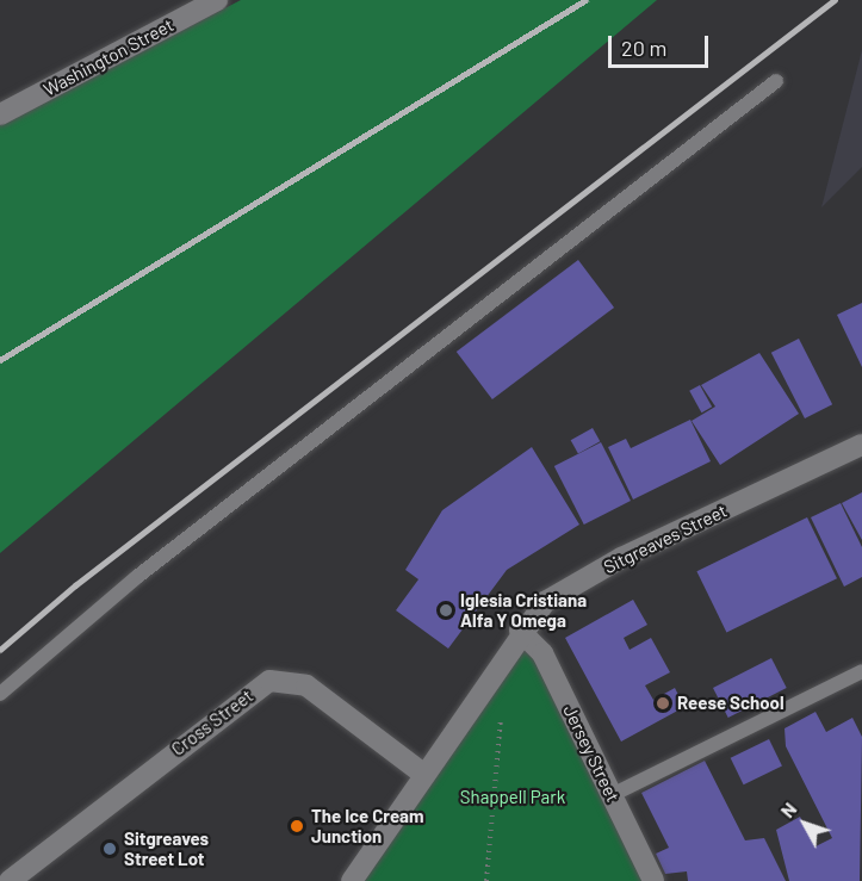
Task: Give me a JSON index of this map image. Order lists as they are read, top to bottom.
{
  "streets": {
    "street": [
      "Washington Street",
      "Sitgreaves Street",
      "Cross Street",
      "Jersey Street"
    ]
  },
  "crossings": [
    ["Sitgreaves Street", "Cross Street"],
    ["Sitgreaves Street", "Jersey Street"]
  ],
  "parks": ["Shappell Park"],
  "places": [
    "Iglesia Cristiana Alfa Y Omega",
    "Reese School",
    "The Ice Cream Junction",
    "Sitgreaves Street Lot"
  ],
  "scale_bar": "20 m",
  "north": "top left"
}
